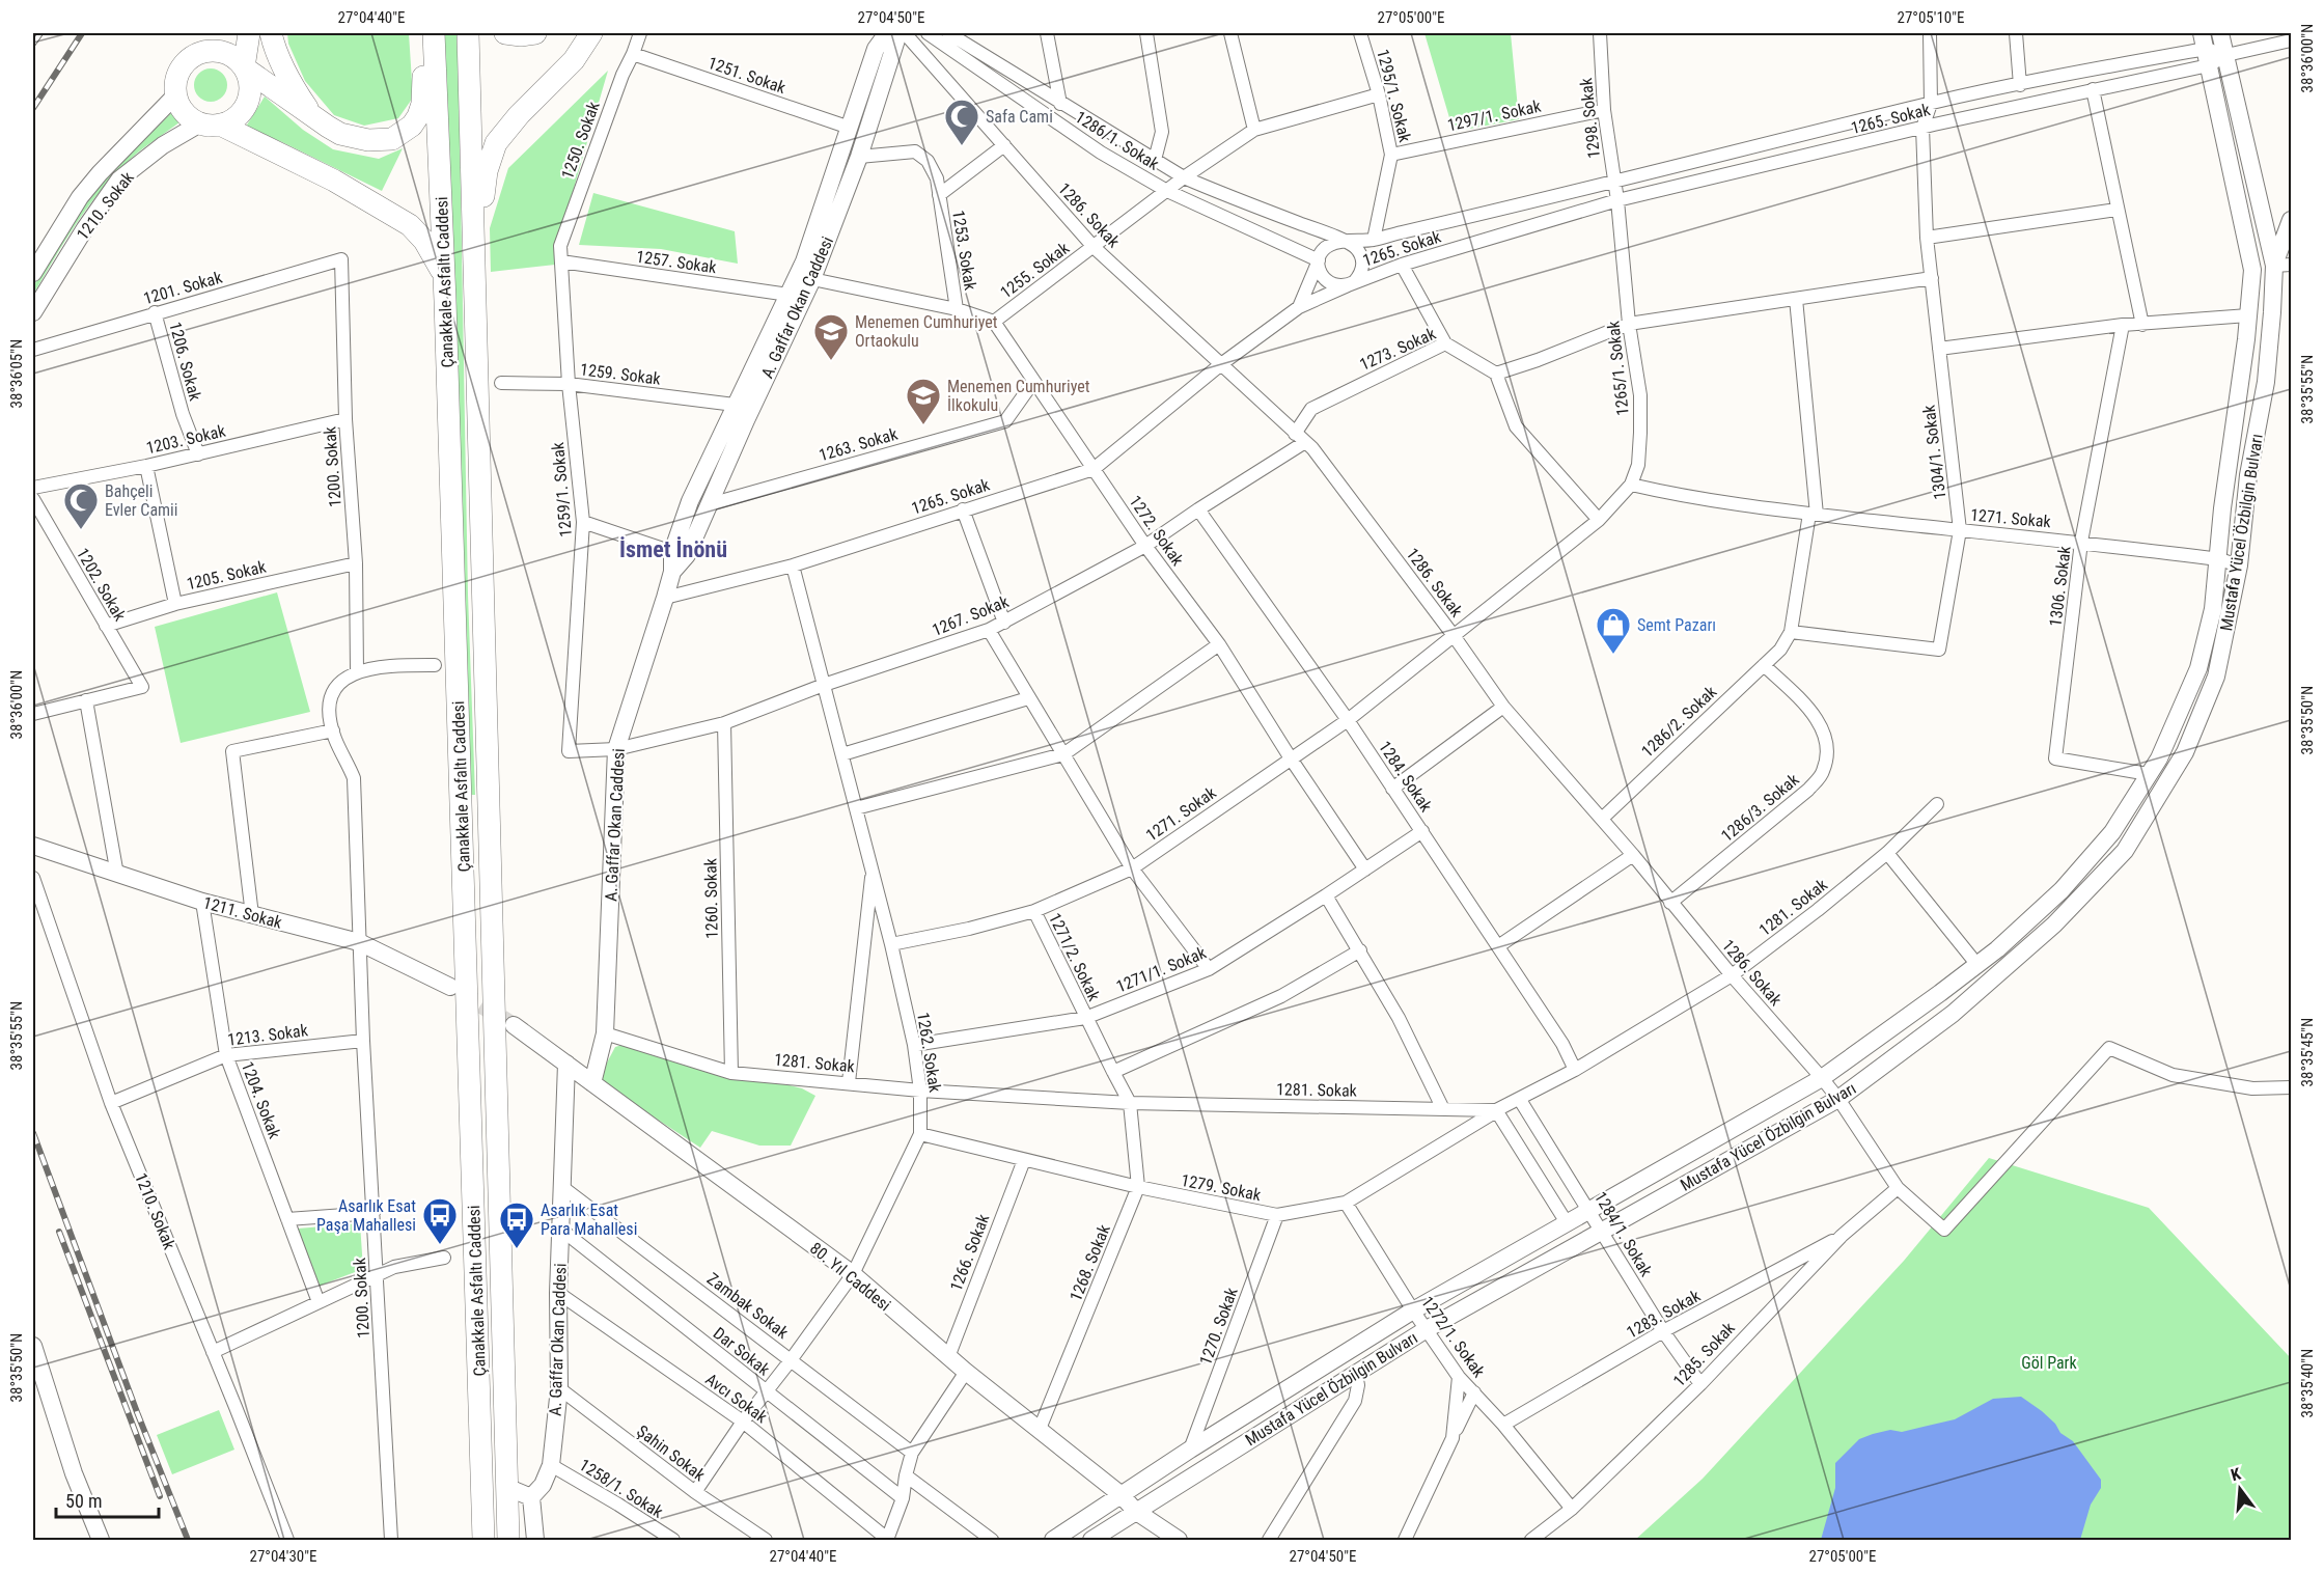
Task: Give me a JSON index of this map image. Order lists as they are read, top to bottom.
{
  "streets": {
    "highway": ["Çanakkale Asfaltı Caddesi"],
    "street": [
      "1251. Sokak",
      "1295/1. Sokak",
      "1297/1. Sokak",
      "1298. Sokak",
      "1265. Sokak",
      "1250. Sokak",
      "1286/1. Sokak",
      "1210. Sokak",
      "1286. Sokak",
      "1253. Sokak",
      "1257. Sokak",
      "1255. Sokak",
      "1201. Sokak",
      "A. Gaffar Okan Caddesi",
      "1273. Sokak",
      "1206. Sokak",
      "1265/1. Sokak",
      "1259. Sokak",
      "1203. Sokak",
      "1263. Sokak",
      "1304/1. Sokak",
      "1200. Sokak",
      "1259/1. Sokak",
      "1271. Sokak",
      "1272. Sokak",
      "Mustafa Yücel Özbilgin Bulvarı",
      "1205. Sokak",
      "1202. Sokak",
      "1306. Sokak",
      "1267. Sokak",
      "1286/2. Sokak",
      "1284. Sokak",
      "1286/3. Sokak",
      "1260. Sokak",
      "1281. Sokak",
      "1211. Sokak",
      "1271/2. Sokak",
      "1271/1. Sokak",
      "1213. Sokak",
      "1262. Sokak",
      "1204. Sokak",
      "1279. Sokak",
      "1284/1. Sokak",
      "1266. Sokak",
      "1268. Sokak",
      "80. Yıl Caddesi",
      "Zambak Sokak",
      "1283. Sokak",
      "1270. Sokak",
      "1272/1. Sokak",
      "Dar Sokak",
      "1285. Sokak",
      "Avcı Sokak",
      "Şahin Sokak",
      "1258/1. Sokak"
    ]
  },
  "crossings": [
    ["1251. Sokak", "1250. Sokak"],
    ["1251. Sokak", "A. Gaffar Okan Caddesi"],
    ["1295/1. Sokak", "1297/1. Sokak"],
    ["1295/1. Sokak", "1265. Sokak"],
    ["1295/1. Sokak", "1255. Sokak"],
    ["1297/1. Sokak", "1298. Sokak"],
    ["1298. Sokak", "1265. Sokak"],
    ["1298. Sokak", "1265/1. Sokak"],
    ["1265. Sokak", "1286/1. Sokak"],
    ["1265. Sokak", "1286. Sokak"],
    ["1265. Sokak", "1255. Sokak"],
    ["1265. Sokak", "A. Gaffar Okan Caddesi"],
    ["1265. Sokak", "1265/1. Sokak"],
    ["1265. Sokak", "1304/1. Sokak"],
    ["1265. Sokak", "1272. Sokak"],
    ["1265. Sokak", "Mustafa Yücel Özbilgin Bulvarı"],
    ["1265. Sokak", "1262. Sokak"],
    ["1250. Sokak", "1257. Sokak"],
    ["1250. Sokak", "1259/1. Sokak"],
    ["1286/1. Sokak", "1255. Sokak"],
    ["1210. Sokak", "1213. Sokak"],
    ["1286. Sokak", "1253. Sokak"],
    ["1286. Sokak", "1255. Sokak"],
    ["1286. Sokak", "1273. Sokak"],
    ["1286. Sokak", "1265/1. Sokak"],
    ["1286. Sokak", "1271. Sokak"],
    ["1286. Sokak", "Mustafa Yücel Özbilgin Bulvarı"],
    ["1286. Sokak", "1267. Sokak"],
    ["1286. Sokak", "1286/2. Sokak"],
    ["1286. Sokak", "1286/3. Sokak"],
    ["1286. Sokak", "1281. Sokak"],
    ["1286. Sokak", "1285. Sokak"],
    ["1253. Sokak", "1255. Sokak"],
    ["1253. Sokak", "A. Gaffar Okan Caddesi"],
    ["1257. Sokak", "A. Gaffar Okan Caddesi"],
    ["1257. Sokak", "1259/1. Sokak"],
    ["1255. Sokak", "A. Gaffar Okan Caddesi"],
    ["1255. Sokak", "1272. Sokak"],
    ["1201. Sokak", "1206. Sokak"],
    ["1201. Sokak", "1200. Sokak"],
    ["A. Gaffar Okan Caddesi", "1259. Sokak"],
    ["A. Gaffar Okan Caddesi", "1263. Sokak"],
    ["A. Gaffar Okan Caddesi", "1267. Sokak"],
    ["A. Gaffar Okan Caddesi", "1281. Sokak"],
    ["A. Gaffar Okan Caddesi", "80. Yıl Caddesi"],
    ["A. Gaffar Okan Caddesi", "Zambak Sokak"],
    ["A. Gaffar Okan Caddesi", "Dar Sokak"],
    ["A. Gaffar Okan Caddesi", "Avcı Sokak"],
    ["A. Gaffar Okan Caddesi", "Şahin Sokak"],
    ["A. Gaffar Okan Caddesi", "1258/1. Sokak"],
    ["1273. Sokak", "1267. Sokak"],
    ["1206. Sokak", "1203. Sokak"],
    ["1265/1. Sokak", "1271. Sokak"],
    ["1259. Sokak", "1259/1. Sokak"],
    ["1203. Sokak", "1200. Sokak"],
    ["1263. Sokak", "1272. Sokak"],
    ["1304/1. Sokak", "1271. Sokak"],
    ["1304/1. Sokak", "1286/2. Sokak"],
    ["1200. Sokak", "1205. Sokak"],
    ["1200. Sokak", "1211. Sokak"],
    ["1200. Sokak", "1213. Sokak"],
    ["1259/1. Sokak", "1267. Sokak"],
    ["1271. Sokak", "1272. Sokak"],
    ["1271. Sokak", "Mustafa Yücel Özbilgin Bulvarı"],
    ["1271. Sokak", "1306. Sokak"],
    ["1271. Sokak", "1284. Sokak"],
    ["1271. Sokak", "1271/2. Sokak"],
    ["1271. Sokak", "1262. Sokak"],
    ["1272. Sokak", "1267. Sokak"],
    ["1272. Sokak", "1271/1. Sokak"],
    ["Mustafa Yücel Özbilgin Bulvarı", "1306. Sokak"],
    ["Mustafa Yücel Özbilgin Bulvarı", "1284/1. Sokak"],
    ["Mustafa Yücel Özbilgin Bulvarı", "80. Yıl Caddesi"],
    ["Mustafa Yücel Özbilgin Bulvarı", "1270. Sokak"],
    ["Mustafa Yücel Özbilgin Bulvarı", "1272/1. Sokak"],
    ["1205. Sokak", "1202. Sokak"],
    ["1267. Sokak", "1284. Sokak"],
    ["1267. Sokak", "1260. Sokak"],
    ["1267. Sokak", "1262. Sokak"],
    ["1286/2. Sokak", "1286/3. Sokak"],
    ["1284. Sokak", "1281. Sokak"],
    ["1284. Sokak", "1271/1. Sokak"],
    ["1260. Sokak", "1281. Sokak"],
    ["1281. Sokak", "1271/2. Sokak"],
    ["1281. Sokak", "1262. Sokak"],
    ["1281. Sokak", "1279. Sokak"],
    ["1281. Sokak", "1284/1. Sokak"],
    ["1281. Sokak", "1268. Sokak"],
    ["1211. Sokak", "1204. Sokak"],
    ["1271/2. Sokak", "1271/1. Sokak"],
    ["1271/2. Sokak", "1268. Sokak"],
    ["1271/1. Sokak", "1262. Sokak"],
    ["1213. Sokak", "1204. Sokak"],
    ["1262. Sokak", "1279. Sokak"],
    ["1262. Sokak", "80. Yıl Caddesi"],
    ["1262. Sokak", "Zambak Sokak"],
    ["1262. Sokak", "Dar Sokak"],
    ["1262. Sokak", "Avcı Sokak"],
    ["1262. Sokak", "Şahin Sokak"],
    ["1279. Sokak", "1266. Sokak"],
    ["1279. Sokak", "1268. Sokak"],
    ["1279. Sokak", "1270. Sokak"],
    ["1279. Sokak", "1272/1. Sokak"],
    ["1284/1. Sokak", "1283. Sokak"],
    ["1284/1. Sokak", "1285. Sokak"],
    ["1266. Sokak", "80. Yıl Caddesi"],
    ["1268. Sokak", "80. Yıl Caddesi"],
    ["1283. Sokak", "1272/1. Sokak"],
    ["1283. Sokak", "1285. Sokak"],
    ["1272/1. Sokak", "1285. Sokak"]
  ],
  "districts": ["İsmet İnönü"],
  "parks": ["Göl Park"],
  "places": {
    "mosque": ["Safa Cami", "Bahçeli Evler Camii"],
    "school or university": ["Menemen Cumhuriyet Ortaokulu", "Menemen Cumhuriyet İlkokulu"],
    "shop": ["Semt Pazarı"],
    "bus stop": ["Asarlık Esat Paşa Mahallesi", "Asarlık Esat Para Mahallesi"]
  },
  "scale_bar": "50 m",
  "north": "top",
  "coordinates": [
    "27°04'40\"E",
    "27°04'50\"E",
    "27°05'00\"E",
    "27°05'10\"E",
    "38°36'00\"N",
    "38°36'05\"N",
    "38°35'55\"N",
    "38°35'50\"N",
    "38°35'45\"N",
    "38°35'40\"N",
    "27°04'30\"E"
  ]
}
